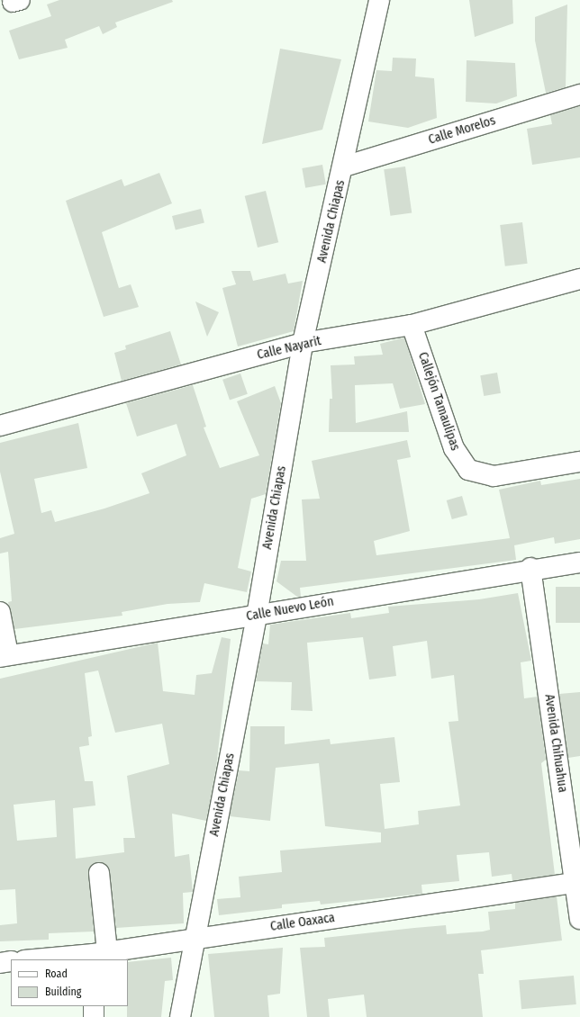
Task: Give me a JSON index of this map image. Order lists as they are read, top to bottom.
{
  "streets": {
    "street": [
      "Calle Morelos",
      "Avenida Chiapas",
      "Calle Nayarit",
      "Callejón Tamaulipas",
      "Calle Nuevo León",
      "Avenida Chihuahua",
      "Calle Oaxaca"
    ]
  },
  "crossings": [
    ["Calle Morelos", "Avenida Chiapas"],
    ["Avenida Chiapas", "Calle Nayarit"],
    ["Avenida Chiapas", "Calle Nuevo León"],
    ["Avenida Chiapas", "Calle Oaxaca"],
    ["Calle Nayarit", "Callejón Tamaulipas"],
    ["Calle Nuevo León", "Avenida Chihuahua"],
    ["Avenida Chihuahua", "Calle Oaxaca"]
  ],
  "legend": ["Road", "Building"]
}
